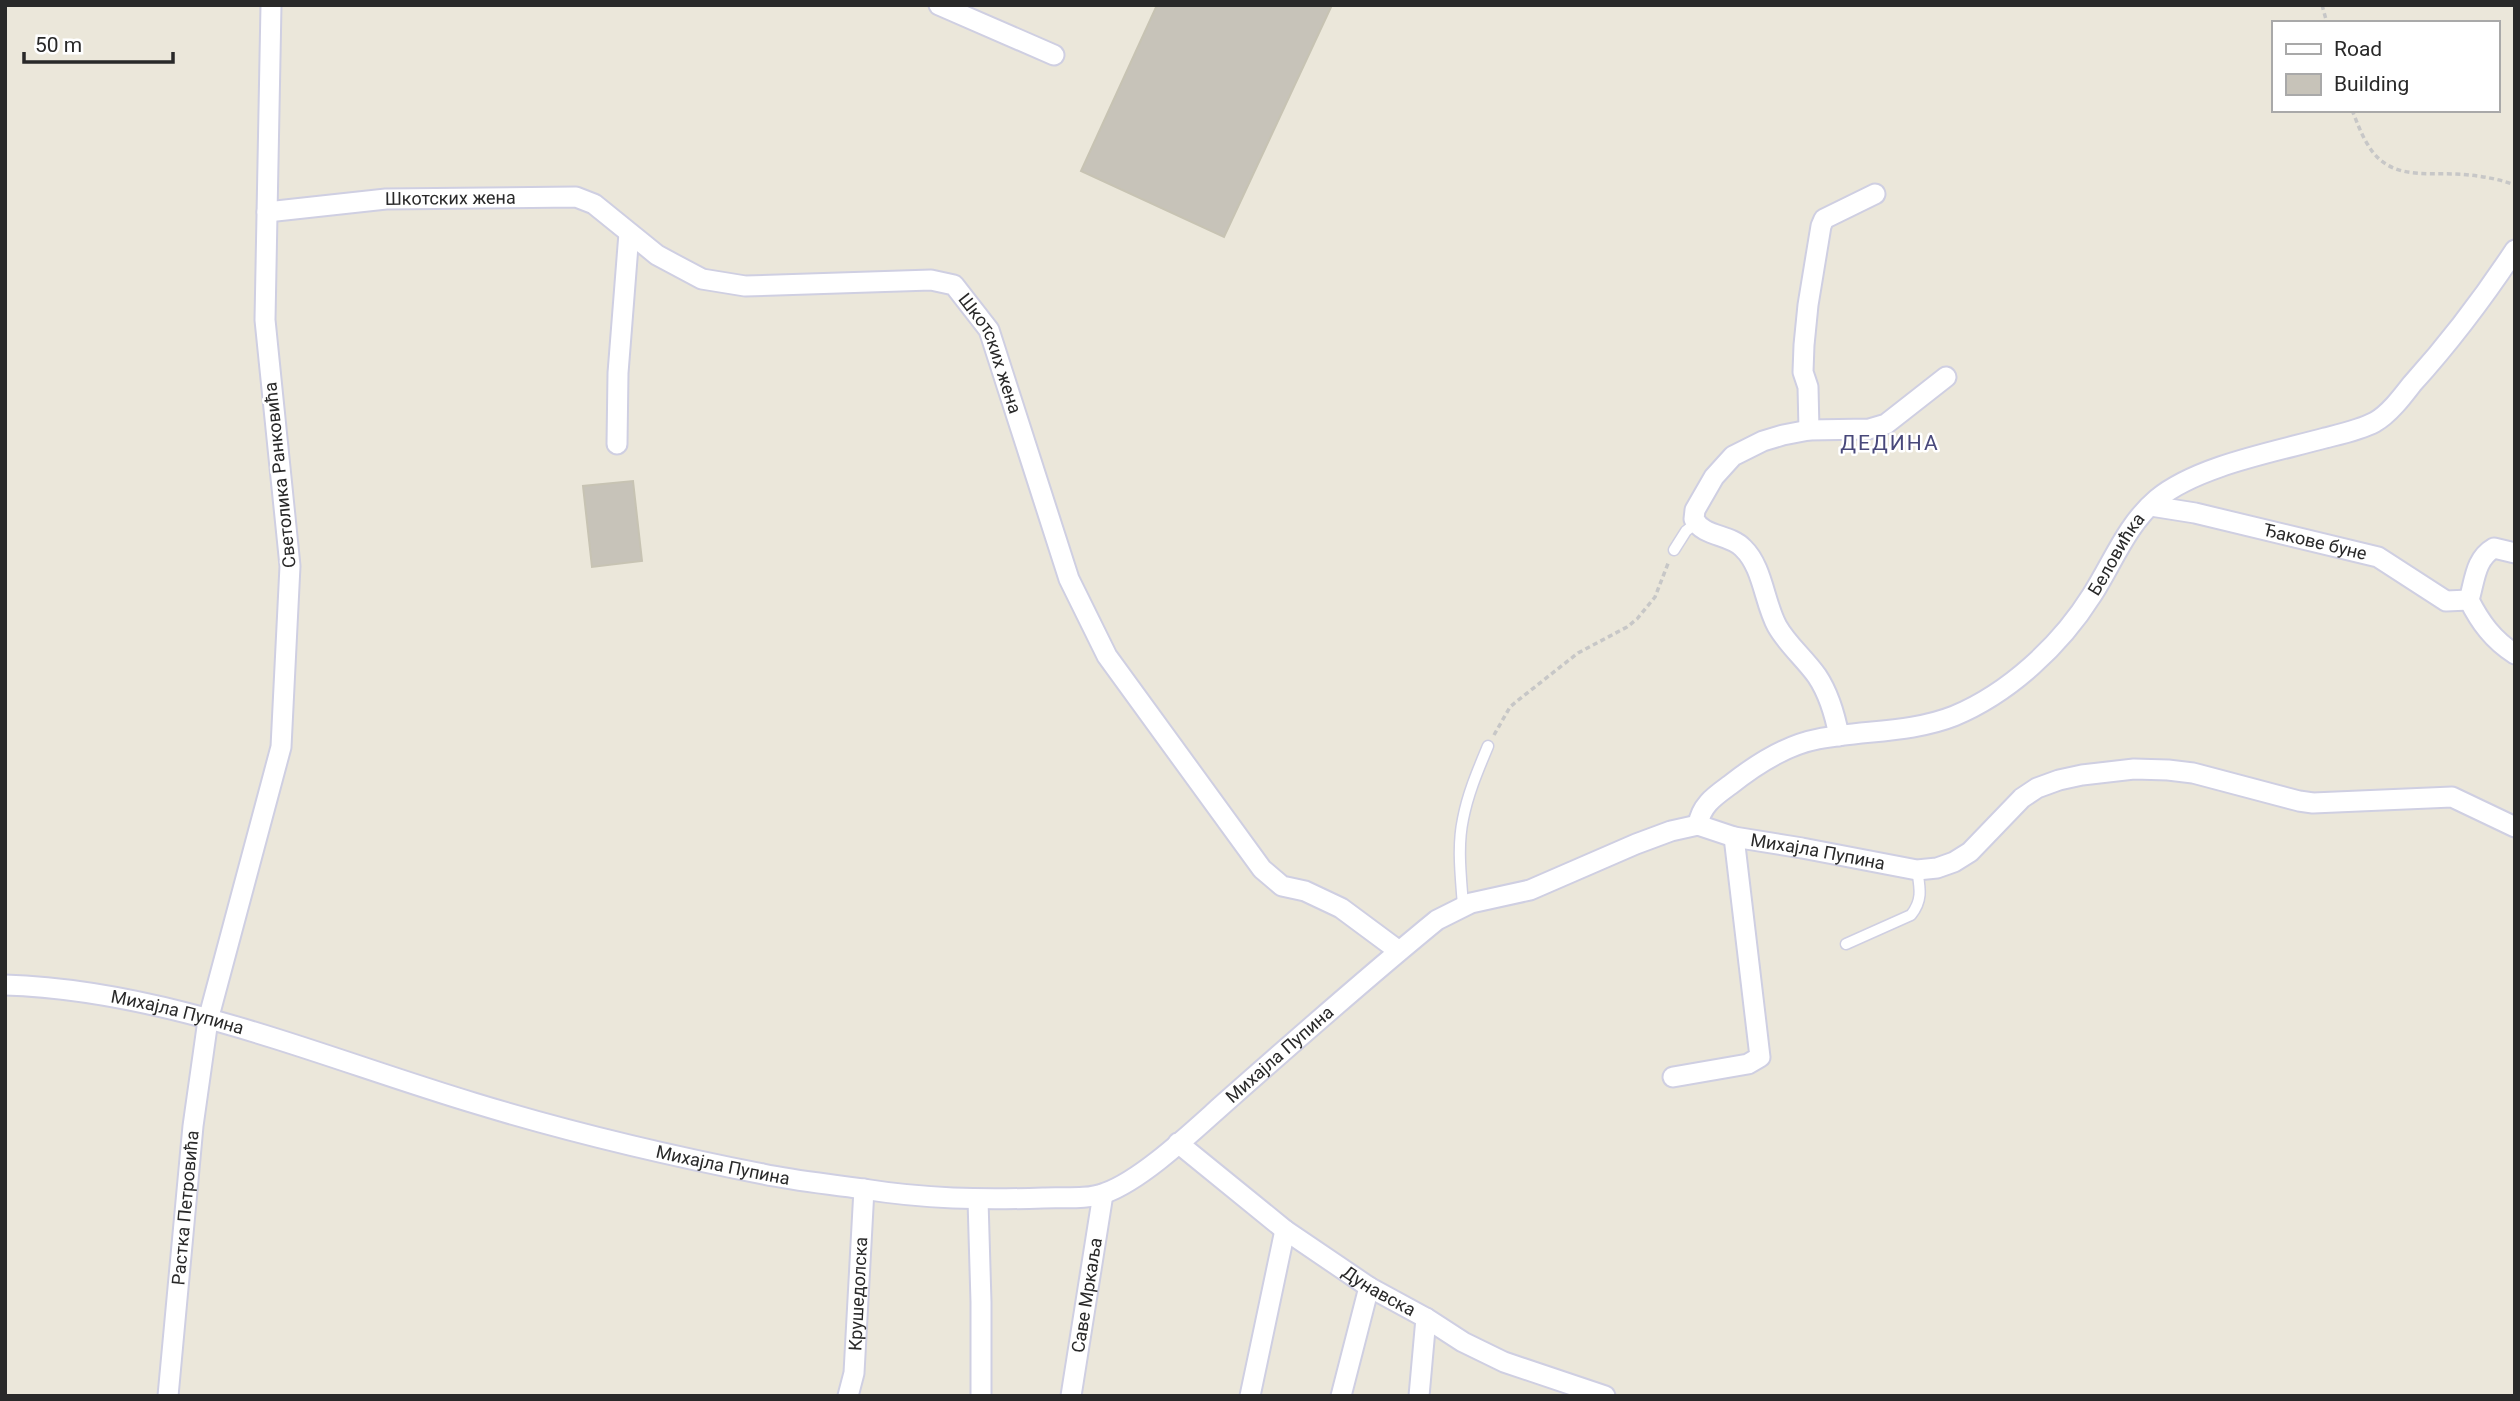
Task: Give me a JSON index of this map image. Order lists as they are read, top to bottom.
{
  "streets": {
    "street": [
      "Шкотских жена",
      "Светолика Ранковића",
      "Ђакове буне",
      "Беловићка",
      "Михајла Пупина",
      "Растка Петровића",
      "Дунавска",
      "Крушедолска",
      "Саве Мркаља"
    ]
  },
  "crossings": [
    ["Шкотских жена", "Светолика Ранковића"],
    ["Шкотских жена", "Михајла Пупина"],
    ["Светолика Ранковића", "Михајла Пупина"],
    ["Светолика Ранковића", "Растка Петровића"],
    ["Ђакове буне", "Беловићка"],
    ["Беловићка", "Михајла Пупина"],
    ["Михајла Пупина", "Растка Петровића"],
    ["Михајла Пупина", "Дунавска"],
    ["Михајла Пупина", "Крушедолска"],
    ["Михајла Пупина", "Саве Мркаља"]
  ],
  "districts": ["ДЕДИНА"],
  "legend": ["Road", "Building"],
  "scale_bar": "50 m"
}
